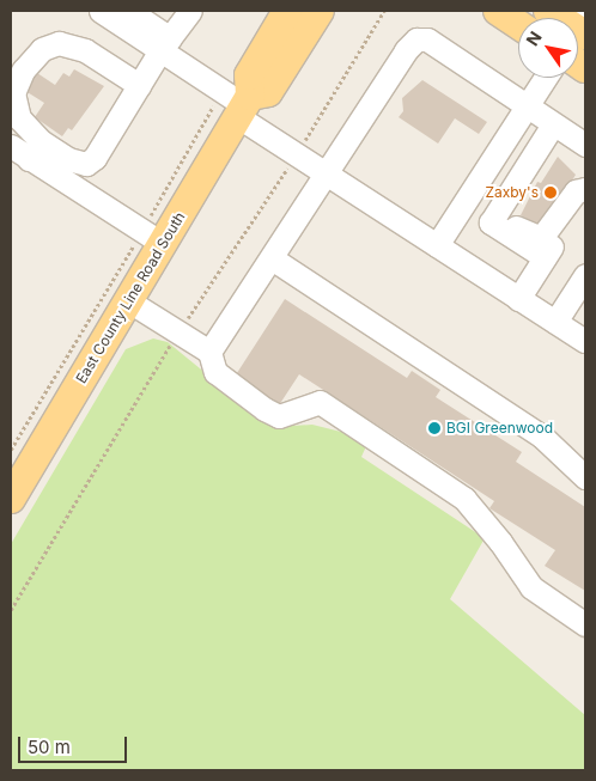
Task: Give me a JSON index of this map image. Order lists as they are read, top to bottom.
{
  "streets": {
    "main road": ["East County Line Road South"]
  },
  "places": ["Zaxby's", "BGI Greenwood"],
  "scale_bar": "50 m",
  "north": "top left"
}
